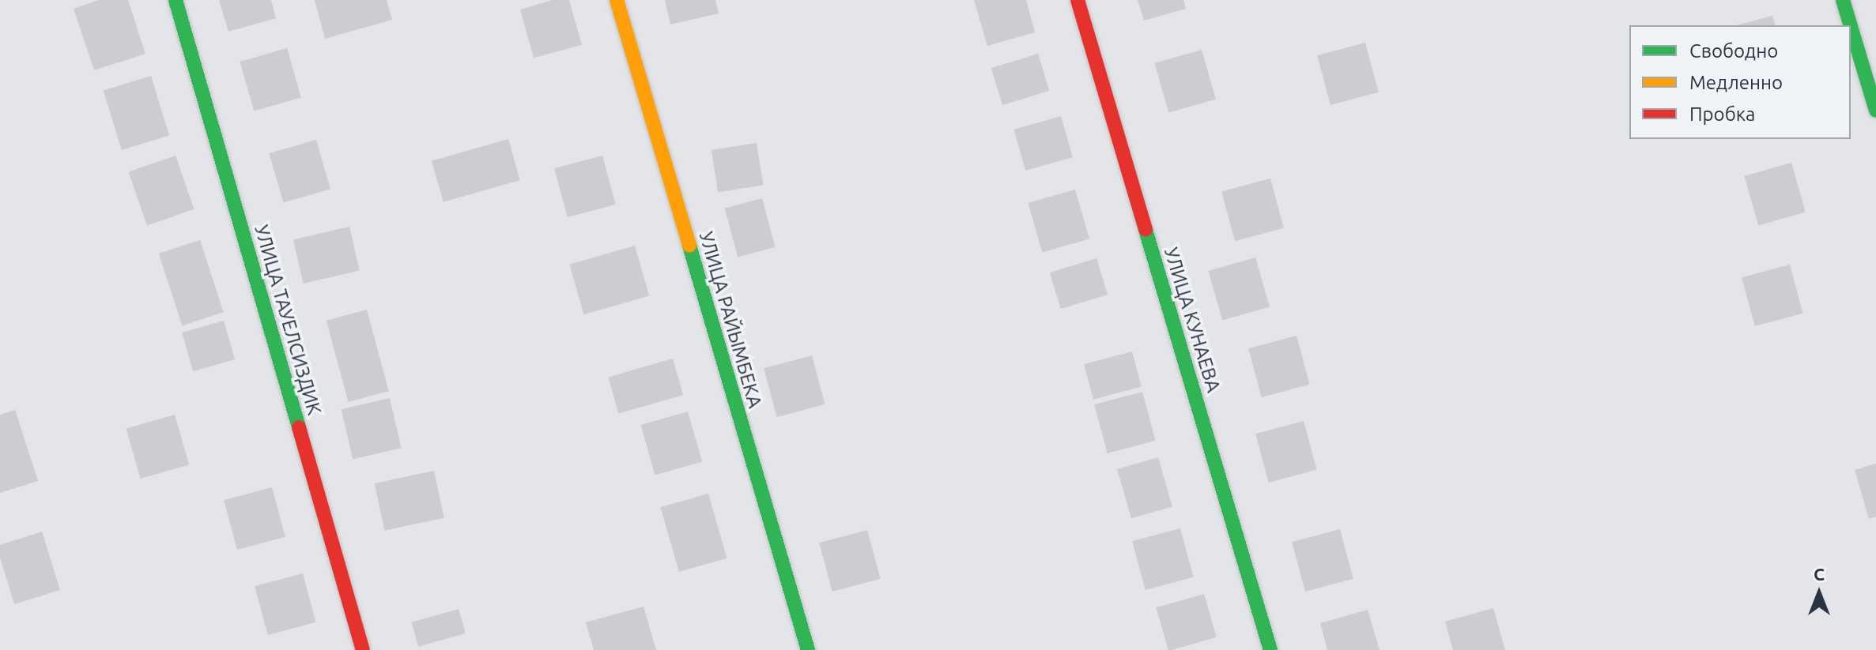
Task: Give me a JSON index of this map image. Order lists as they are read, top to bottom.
{
  "streets": {
    "street": ["УЛИЦА ТАУЕЛСИЗДИК", "УЛИЦА РАЙЫМБЕКА", "УЛИЦА КУНАЕВА"]
  },
  "legend": ["Свободно", "Медленно", "Пробка"],
  "north": "top"
}
